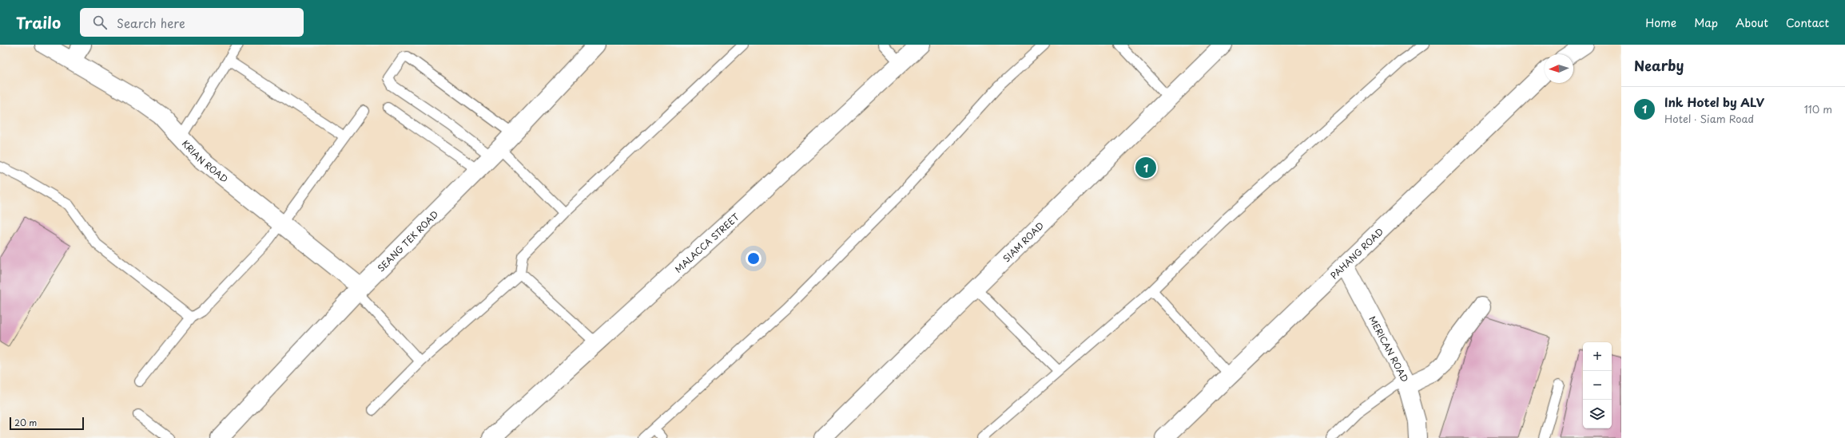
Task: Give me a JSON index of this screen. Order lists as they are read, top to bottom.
{
  "streets": {
    "street": [
      "KRIAN ROAD",
      "SEANG TEK ROAD",
      "SIAM ROAD",
      "MALACCA STREET",
      "PAHANG ROAD",
      "MERICAN ROAD"
    ]
  },
  "crossings": [
    ["KRIAN ROAD", "SEANG TEK ROAD"],
    ["PAHANG ROAD", "MERICAN ROAD"]
  ],
  "scale_bar": "20 m",
  "north": "left",
  "page": {
    "header": "Trailo",
    "search": "Search here",
    "nav": [
      "Home",
      "Map",
      "About",
      "Contact"
    ],
    "heading": "Nearby",
    "list": [
      {
        "mark": "1",
        "name": "Ink Hotel by ALV",
        "note": "Hotel · Siam Road",
        "value": "110 m"
      }
    ],
    "pins": "1",
    "map_buttons": ["+", "−"],
    "scale": "20 m"
  }
}
